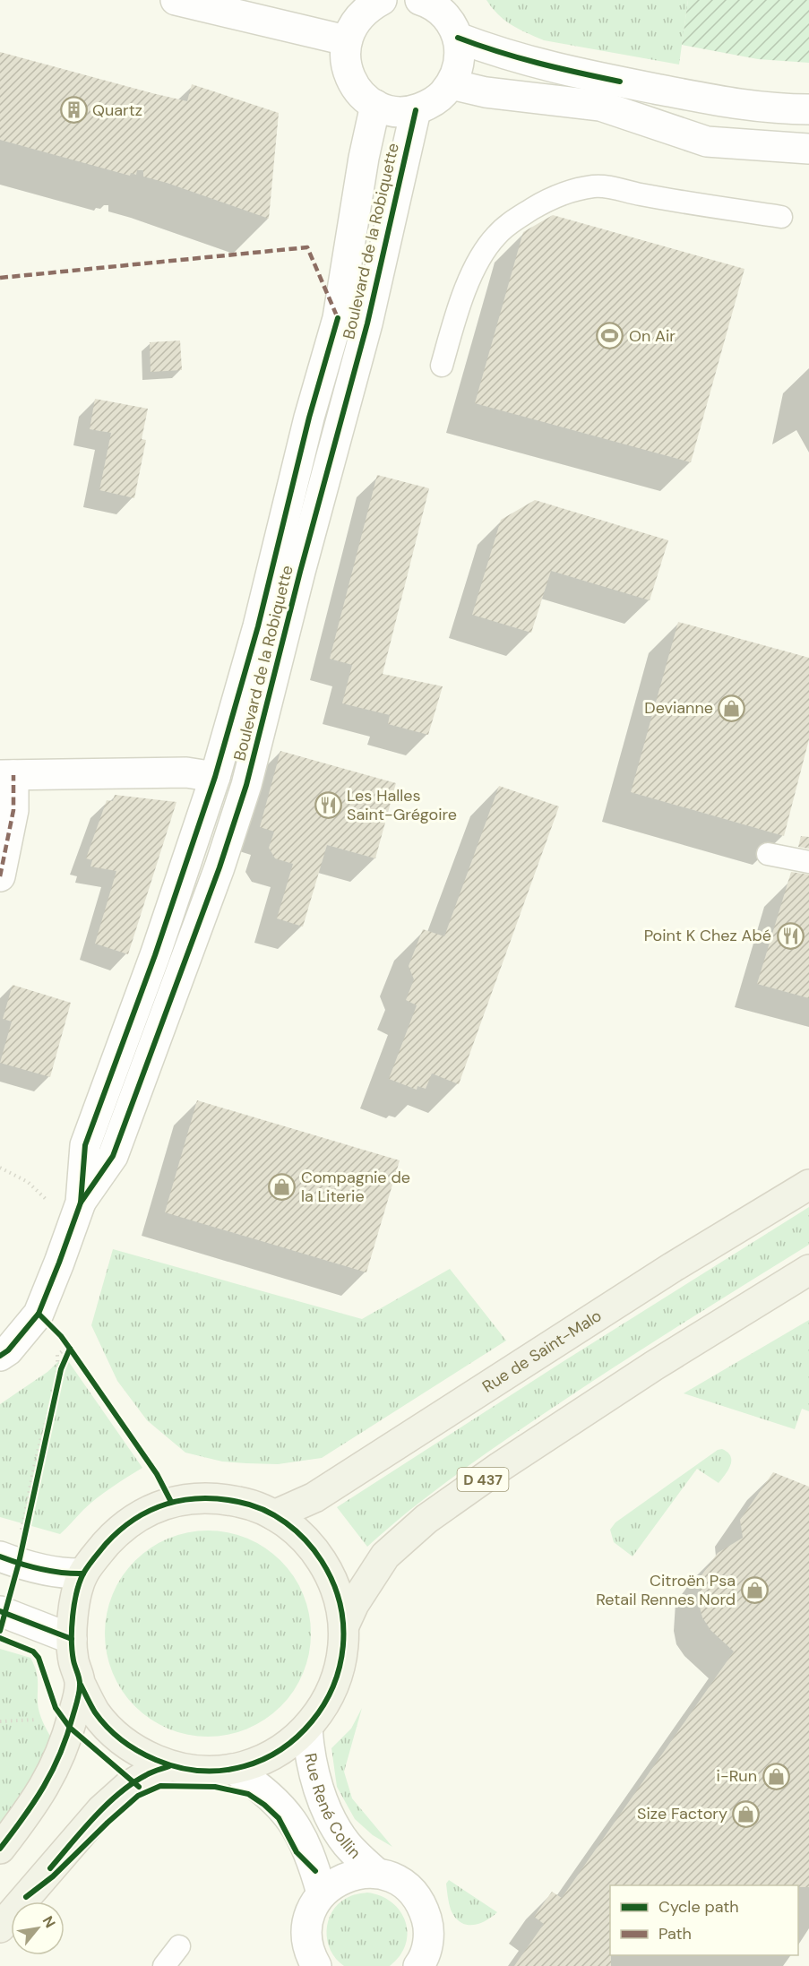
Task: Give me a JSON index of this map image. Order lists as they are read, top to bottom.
{
  "streets": {
    "main road": [
      "Boulevard de la Robiquette",
      "Rue de Saint-Malo",
      "D 437",
      "Rue René Collin"
    ]
  },
  "places": {
    "building": ["Quartz"],
    "sports": ["On Air"],
    "shop": [
      "Devianne",
      "Compagnie de la Literie",
      "Citroën Psa Retail Rennes Nord",
      "i-Run",
      "Size Factory"
    ],
    "restaurant": ["Les Halles Saint-Grégoire", "Point K Chez Abé"]
  },
  "legend": ["Cycle path", "Path"],
  "north": "top right"
}
